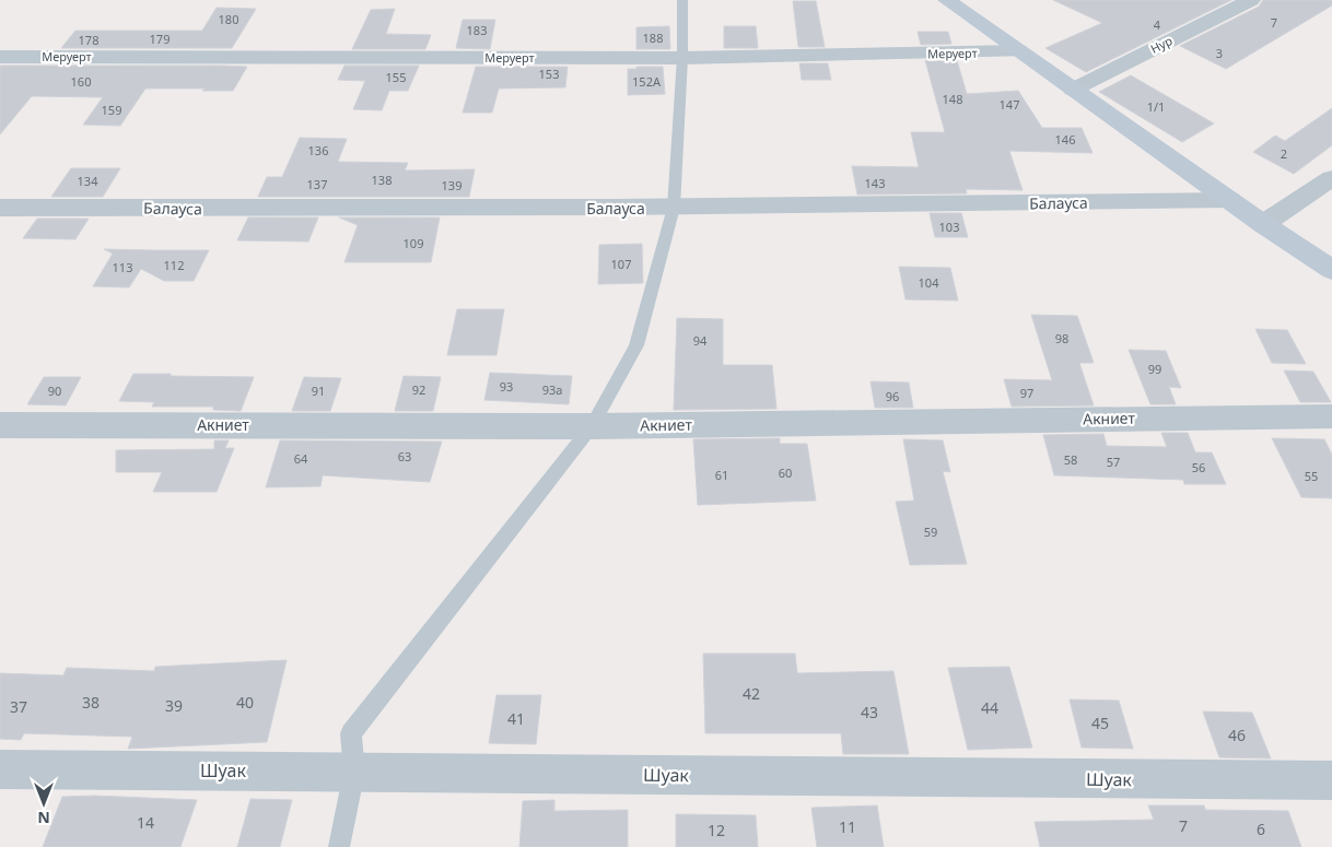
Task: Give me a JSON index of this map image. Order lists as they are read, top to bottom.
{
  "streets": {
    "street": [
      "Нур",
      "Меруерт",
      "Балауса",
      "Акниет",
      "Шуак"
    ]
  },
  "house_numbers": [
    "180",
    "7",
    "4",
    "183",
    "188",
    "179",
    "178",
    "3",
    "153",
    "155",
    "160",
    "152А",
    "148",
    "147",
    "1/1",
    "159",
    "146",
    "136",
    "2",
    "138",
    "134",
    "143",
    "137",
    "139",
    "103",
    "109",
    "107",
    "112",
    "113",
    "104",
    "98",
    "94",
    "99",
    "93",
    "92",
    "93а",
    "90",
    "91",
    "97",
    "96",
    "63",
    "64",
    "58",
    "57",
    "56",
    "60",
    "61",
    "55",
    "59",
    "42",
    "38",
    "40",
    "39",
    "37",
    "44",
    "43",
    "41",
    "45",
    "46",
    "14",
    "7",
    "11",
    "6",
    "12"
  ],
  "north": "bottom"
}
